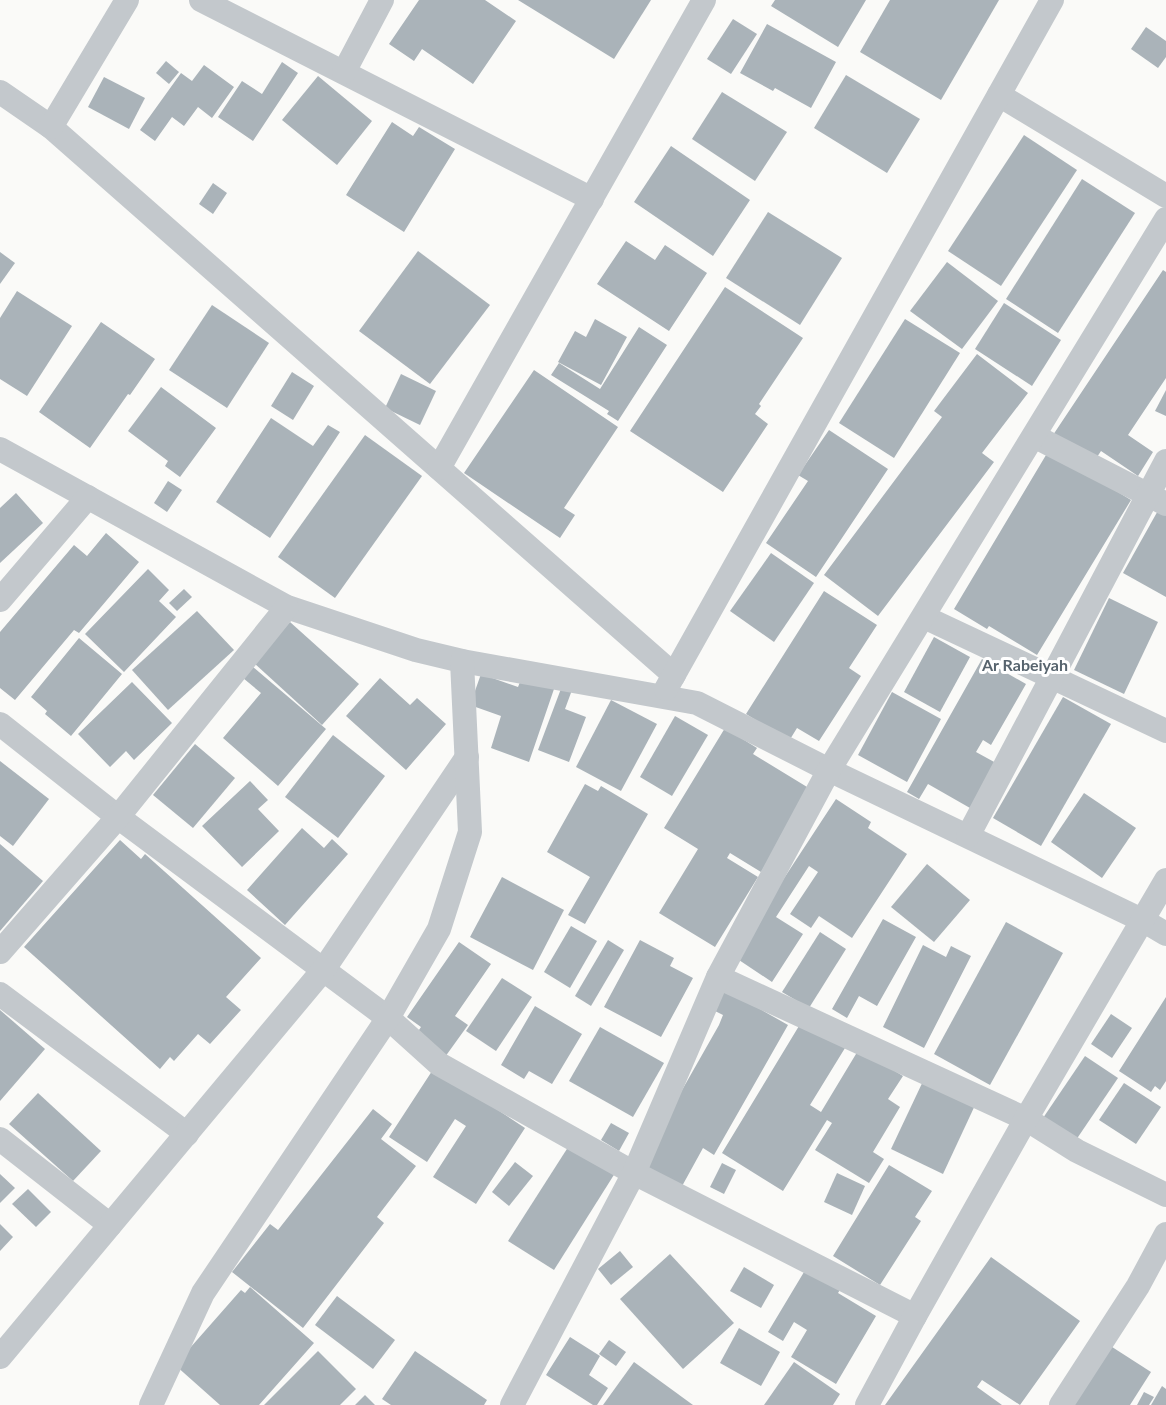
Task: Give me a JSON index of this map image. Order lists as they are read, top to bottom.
{
  "districts": ["Ar Rabeiyah"]
}
